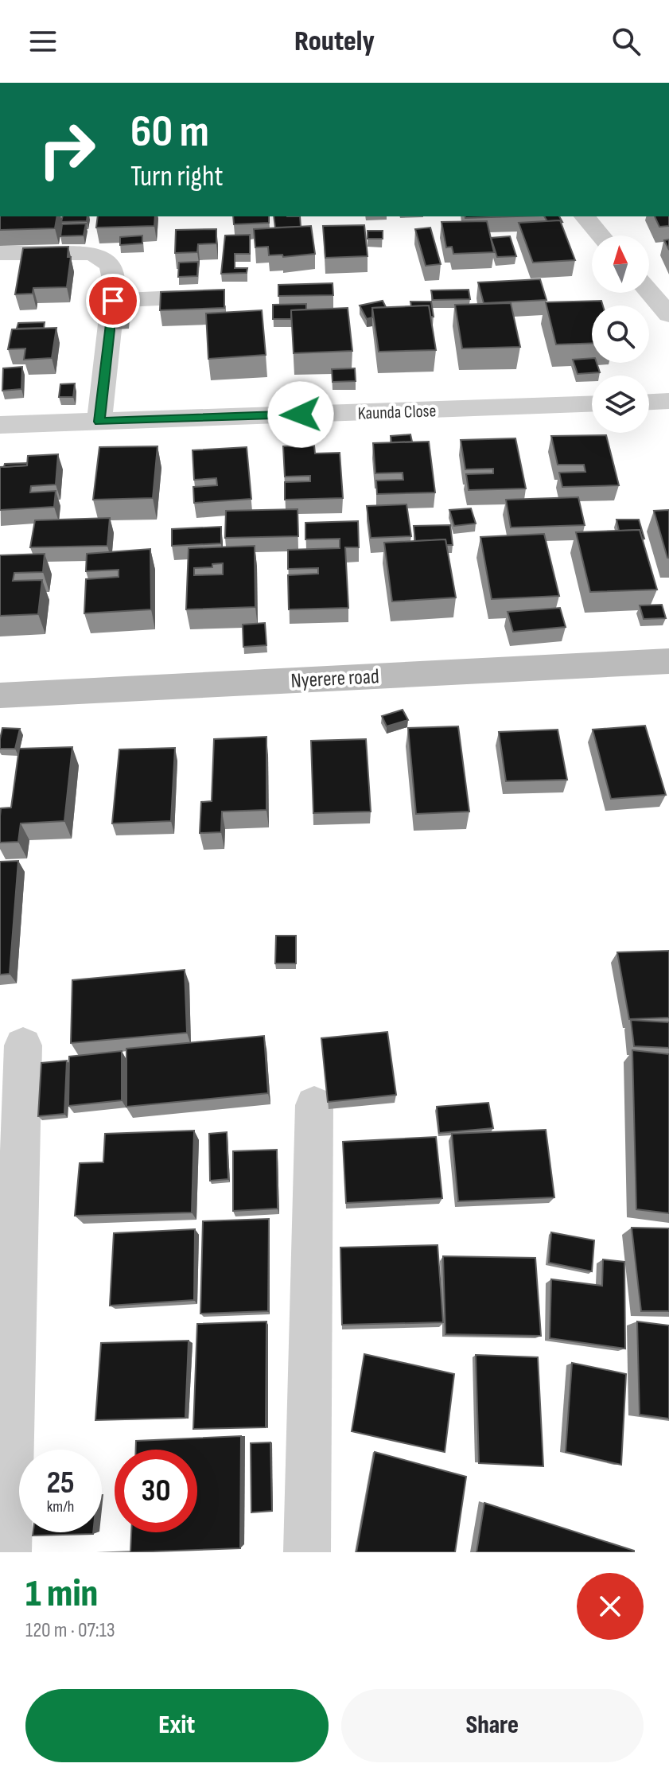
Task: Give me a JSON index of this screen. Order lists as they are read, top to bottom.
{
  "streets": {
    "street": ["Kaunda Close", "Nyerere road"]
  },
  "north": "top",
  "page": {
    "header": "Routely",
    "turn": ["60 m", "Turn right"],
    "speed": "25 km/h",
    "limit": "30",
    "heading": ["1 min", "120 m · 07:13"],
    "buttons": ["Exit", "Share"]
  }
}
